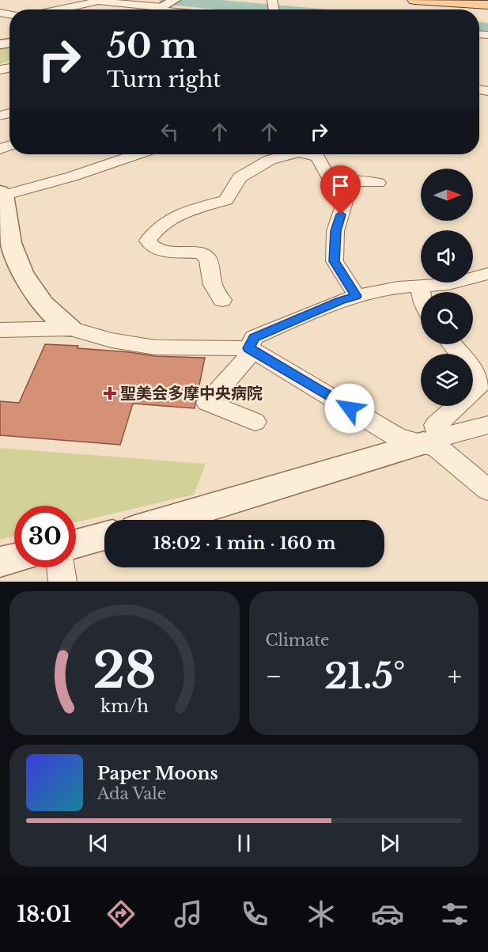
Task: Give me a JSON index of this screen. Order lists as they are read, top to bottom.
{
  "places": {
    "health": ["聖美会多摩中央病院"]
  },
  "north": "right",
  "page": {
    "turn": ["50 m", "Turn right"],
    "limit": "30",
    "trip": "18:02 · 1 min · 160 m",
    "tile": "Climate",
    "heat": ["−", "21.5°", "+"],
    "song": ["Paper Moons", "Ada Vale"],
    "tabs": "18:01",
    "gauge": ["28", "km/h"]
  }
}
